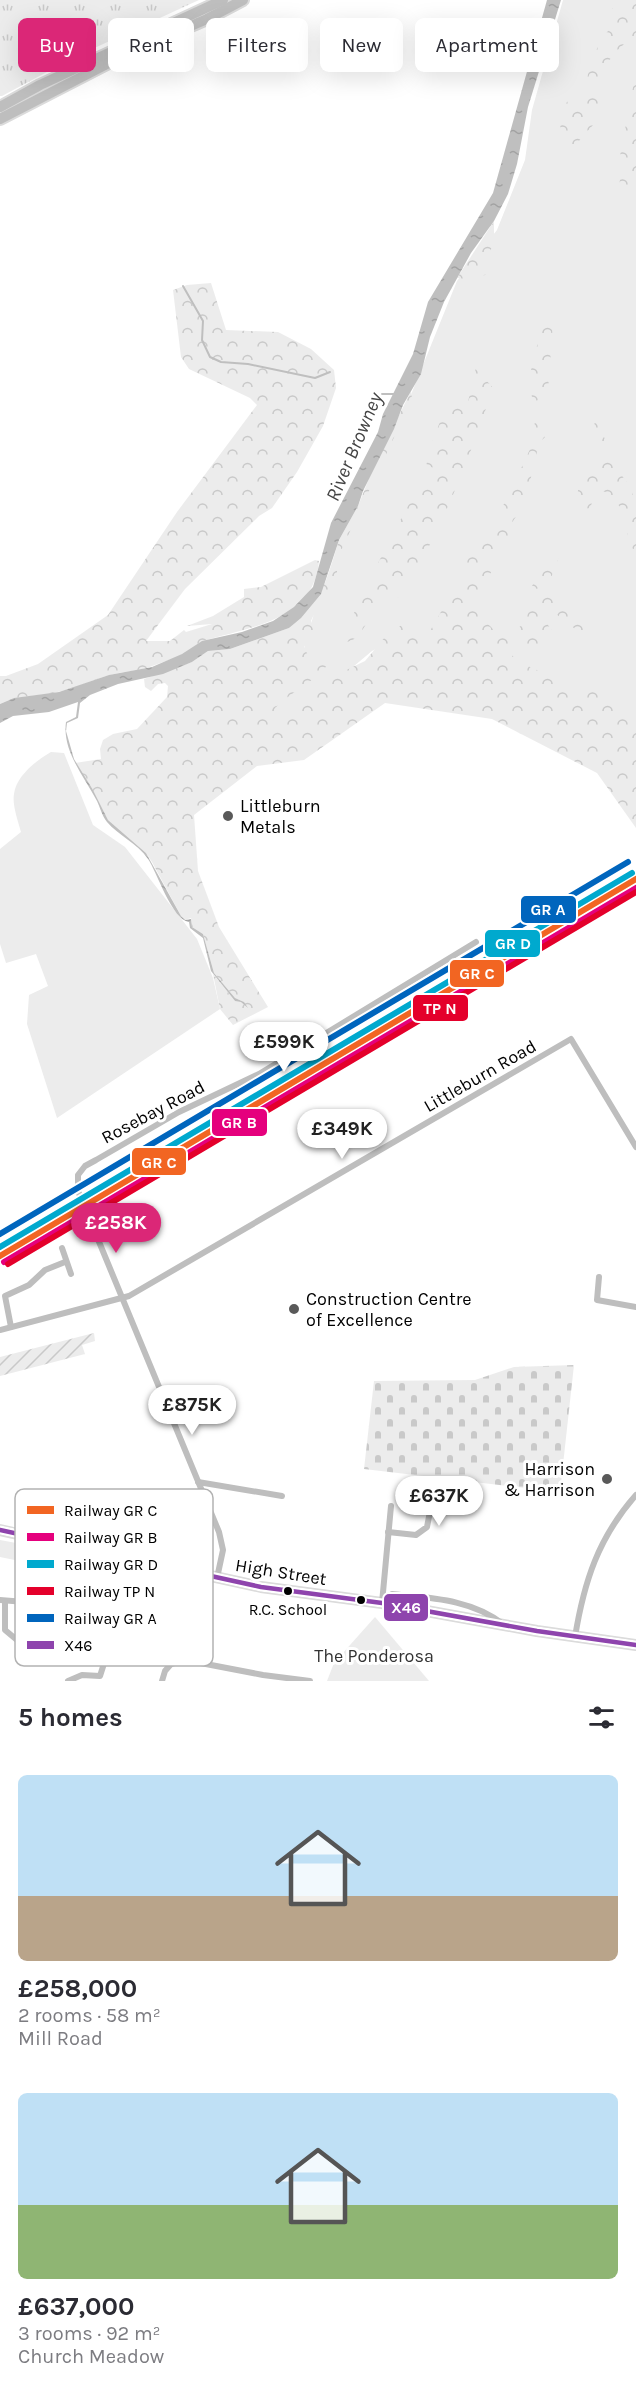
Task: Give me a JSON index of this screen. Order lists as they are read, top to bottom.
{
  "streets": {
    "main road": ["High Street"],
    "street": ["Littleburn Road", "Rosebay Road"]
  },
  "crossings": [
    ["Littleburn Road", "Rosebay Road"]
  ],
  "water": ["River Browney"],
  "parks": ["The Ponderosa"],
  "places": [
    "Littleburn Metals",
    "Construction Centre of Excellence",
    "Harrison & Harrison",
    "R.C. School"
  ],
  "lines": ["transit line X46"],
  "legend": [
    "Railway GR C",
    "Railway GR B",
    "Railway GR D",
    "Railway TP N",
    "Railway GR A",
    "X46"
  ],
  "page": {
    "chip": [
      "Buy",
      "Rent",
      "Filters",
      "New",
      "Apartment"
    ],
    "price": [
      "£599K",
      "£349K",
      "£258K",
      "£875K",
      "£637K"
    ],
    "heading": "5 homes",
    "list": [
      {
        "name": "£258,000",
        "note": "2 rooms · 58 m² · Mill Road"
      },
      {
        "name": "£637,000",
        "note": "3 rooms · 92 m² · Church Meadow"
      }
    ]
  }
}
